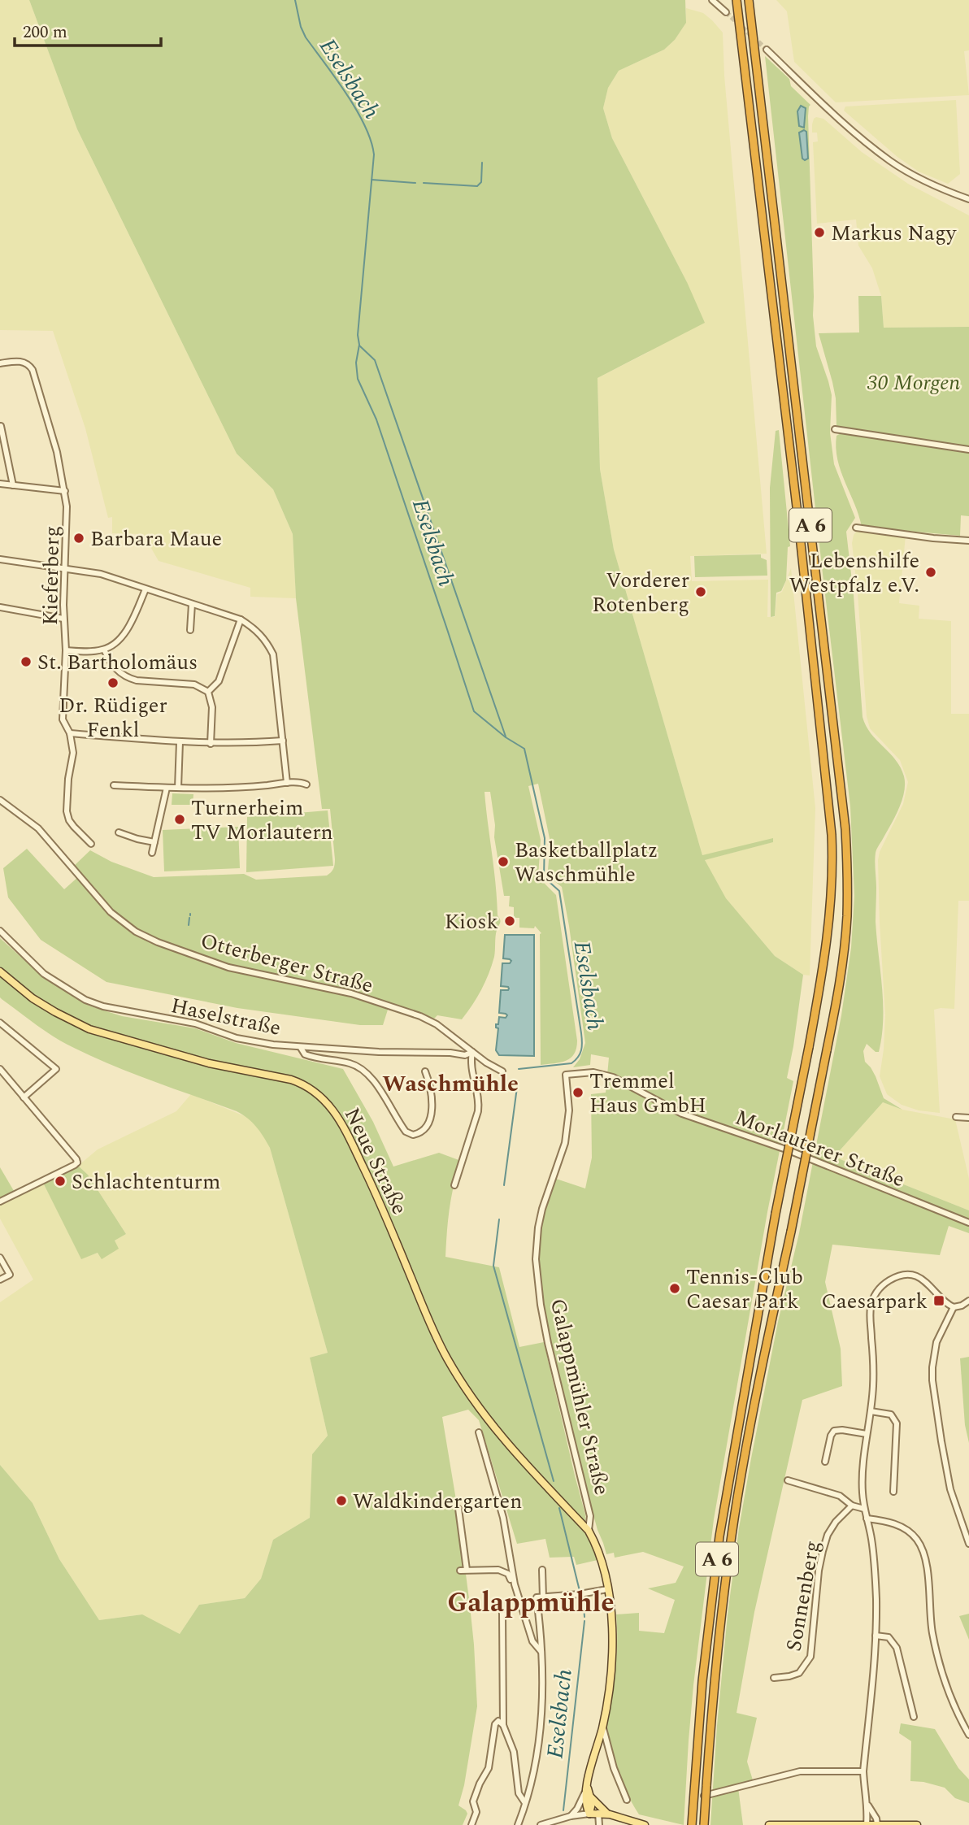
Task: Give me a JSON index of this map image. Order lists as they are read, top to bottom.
{
  "streets": {
    "highway": ["A 6"],
    "main road": ["Neue Straße", "Galappmühler Straße"],
    "street": [
      "Kieferberg",
      "Otterberger Straße",
      "Haselstraße",
      "Morlauterer Straße",
      "Sonnenberg"
    ]
  },
  "crossings": [
    ["Otterberger Straße", "Haselstraße"],
    ["Morlauterer Straße", "Galappmühler Straße"],
    ["Neue Straße", "Galappmühler Straße"]
  ],
  "districts": ["Waschmühle", "Galappmühle"],
  "water": ["Eselsbach"],
  "parks": ["30 Morgen"],
  "places": {
    "other": [
      "Markus Nagy",
      "Barbara Maue",
      "Lebenshilfe Westpfalz e.V.",
      "Vorderer Rotenberg",
      "St. Bartholomäus",
      "Dr. Rüdiger Fenkl",
      "Turnerheim TV Morlautern",
      "Basketballplatz Waschmühle",
      "Kiosk",
      "Tremmel Haus GmbH",
      "Schlachtenturm",
      "Tennis-Club Caesar Park",
      "Waldkindergarten"
    ],
    "transit": ["Caesarpark"]
  },
  "scale_bar": "200 m"
}
